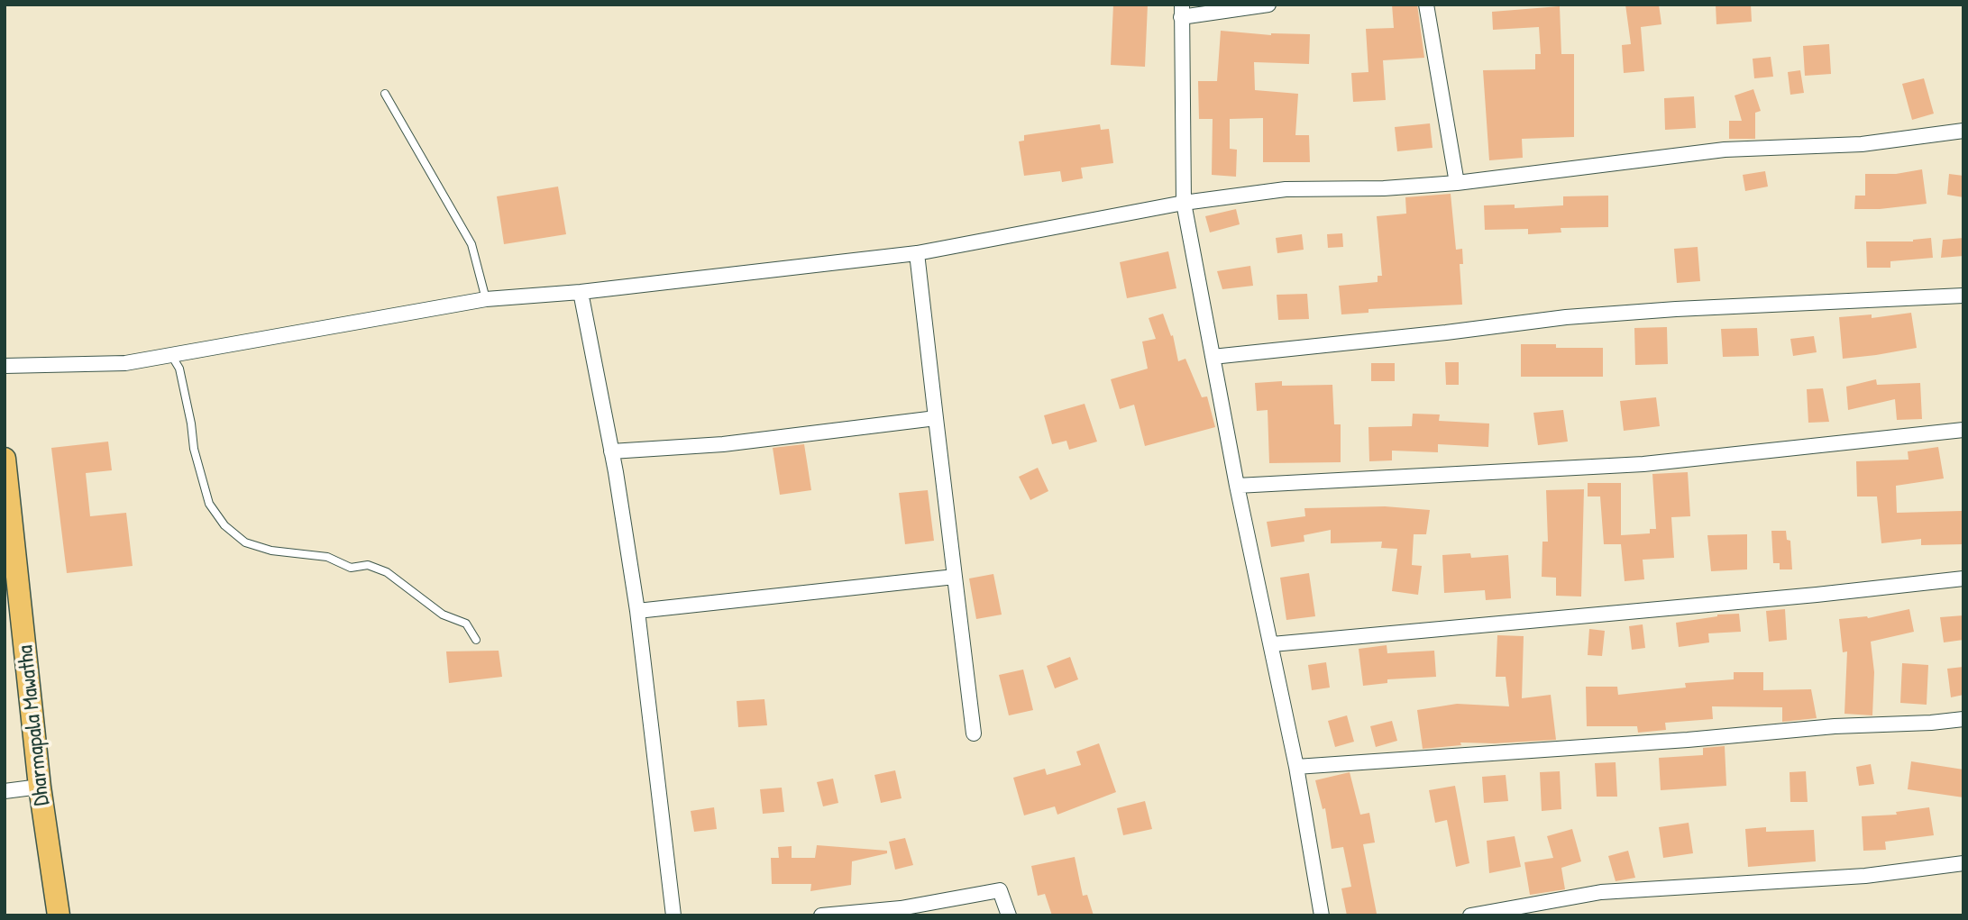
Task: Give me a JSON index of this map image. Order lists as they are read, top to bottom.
{
  "streets": {
    "main road": ["Dharmapala Mawatha"]
  }
}
